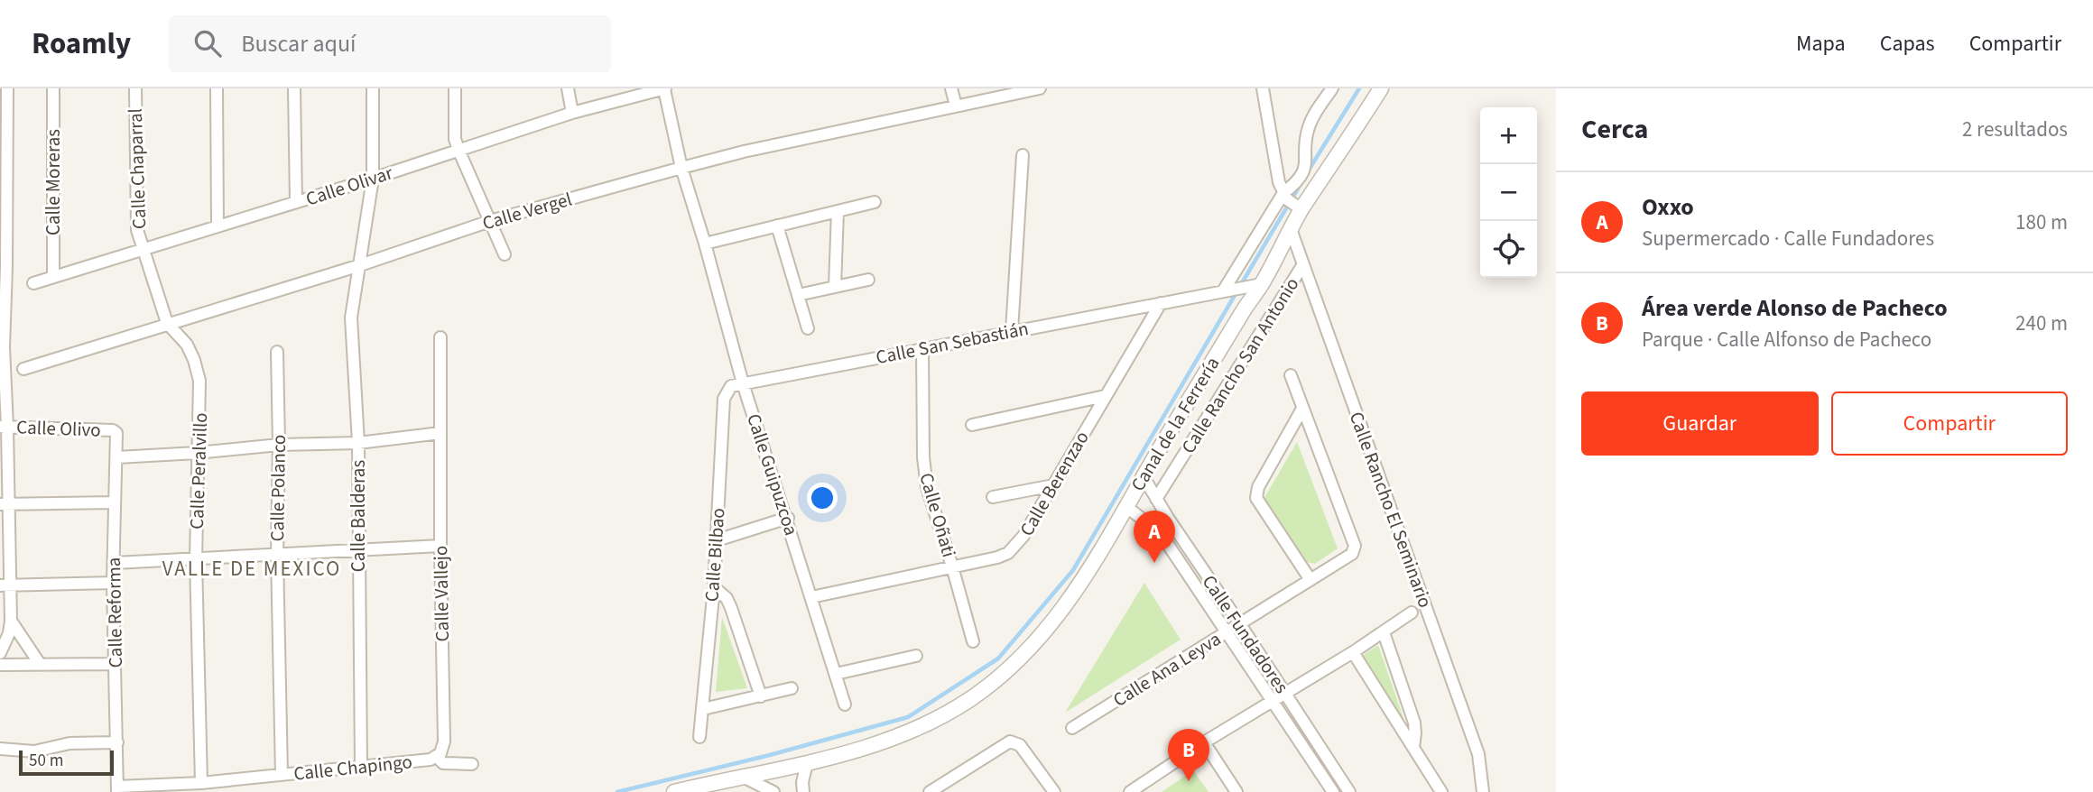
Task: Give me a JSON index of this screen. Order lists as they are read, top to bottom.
{
  "streets": {
    "street": [
      "Calle Chaparral",
      "Calle Moreras",
      "Calle Olivar",
      "Calle Vergel",
      "Calle San Sebastián",
      "Calle Rancho San Antonio",
      "Canal de la Ferrería",
      "Calle Olivo",
      "Calle Peralvillo",
      "Calle Guipuzcoa",
      "Calle Berenzao",
      "Calle Polanco",
      "Calle Rancho El Seminario",
      "Calle Oñati",
      "Calle Balderas",
      "Calle Bilbao",
      "Calle Vallejo",
      "Calle Reforma",
      "Calle Fundadores",
      "Calle Ana Leyva",
      "Calle Chapingo"
    ]
  },
  "crossings": [
    ["Calle Chaparral", "Calle Olivar"],
    ["Calle Chaparral", "Calle Peralvillo"],
    ["Calle Moreras", "Calle Olivar"],
    ["Calle Olivar", "Calle Peralvillo"],
    ["Calle Olivar", "Calle Guipuzcoa"],
    ["Calle Olivar", "Calle Balderas"],
    ["Calle Vergel", "Calle Peralvillo"],
    ["Calle Vergel", "Calle Guipuzcoa"],
    ["Calle Vergel", "Calle Balderas"],
    ["Calle San Sebastián", "Canal de la Ferrería"],
    ["Calle San Sebastián", "Calle Guipuzcoa"],
    ["Calle San Sebastián", "Calle Berenzao"],
    ["Calle San Sebastián", "Calle Oñati"],
    ["Calle San Sebastián", "Calle Bilbao"],
    ["Calle Rancho San Antonio", "Calle Rancho El Seminario"],
    ["Calle Rancho San Antonio", "Calle Fundadores"],
    ["Canal de la Ferrería", "Calle Rancho El Seminario"],
    ["Canal de la Ferrería", "Calle Fundadores"],
    ["Calle Olivo", "Calle Reforma"],
    ["Calle Peralvillo", "Calle Chapingo"],
    ["Calle Guipuzcoa", "Calle Berenzao"],
    ["Calle Guipuzcoa", "Calle Bilbao"],
    ["Calle Berenzao", "Calle Oñati"],
    ["Calle Polanco", "Calle Chapingo"],
    ["Calle Balderas", "Calle Chapingo"],
    ["Calle Vallejo", "Calle Chapingo"],
    ["Calle Reforma", "Calle Chapingo"],
    ["Calle Fundadores", "Calle Ana Leyva"]
  ],
  "districts": ["VALLE DE MEXICO"],
  "scale_bar": "50 m",
  "page": {
    "header": "Roamly",
    "search": "Buscar aquí",
    "nav": ["Mapa", "Capas", "Compartir"],
    "heading": ["Cerca", "2 resultados"],
    "map_buttons": ["+", "−"],
    "list": [
      {
        "mark": "A",
        "name": "Oxxo",
        "note": "Supermercado · Calle Fundadores",
        "value": "180 m"
      },
      {
        "mark": "B",
        "name": "Área verde Alonso de Pacheco",
        "note": "Parque · Calle Alfonso de Pacheco",
        "value": "240 m"
      }
    ],
    "buttons": ["Guardar", "Compartir"],
    "pins": ["A", "B"],
    "scale": "50 m"
  }
}
